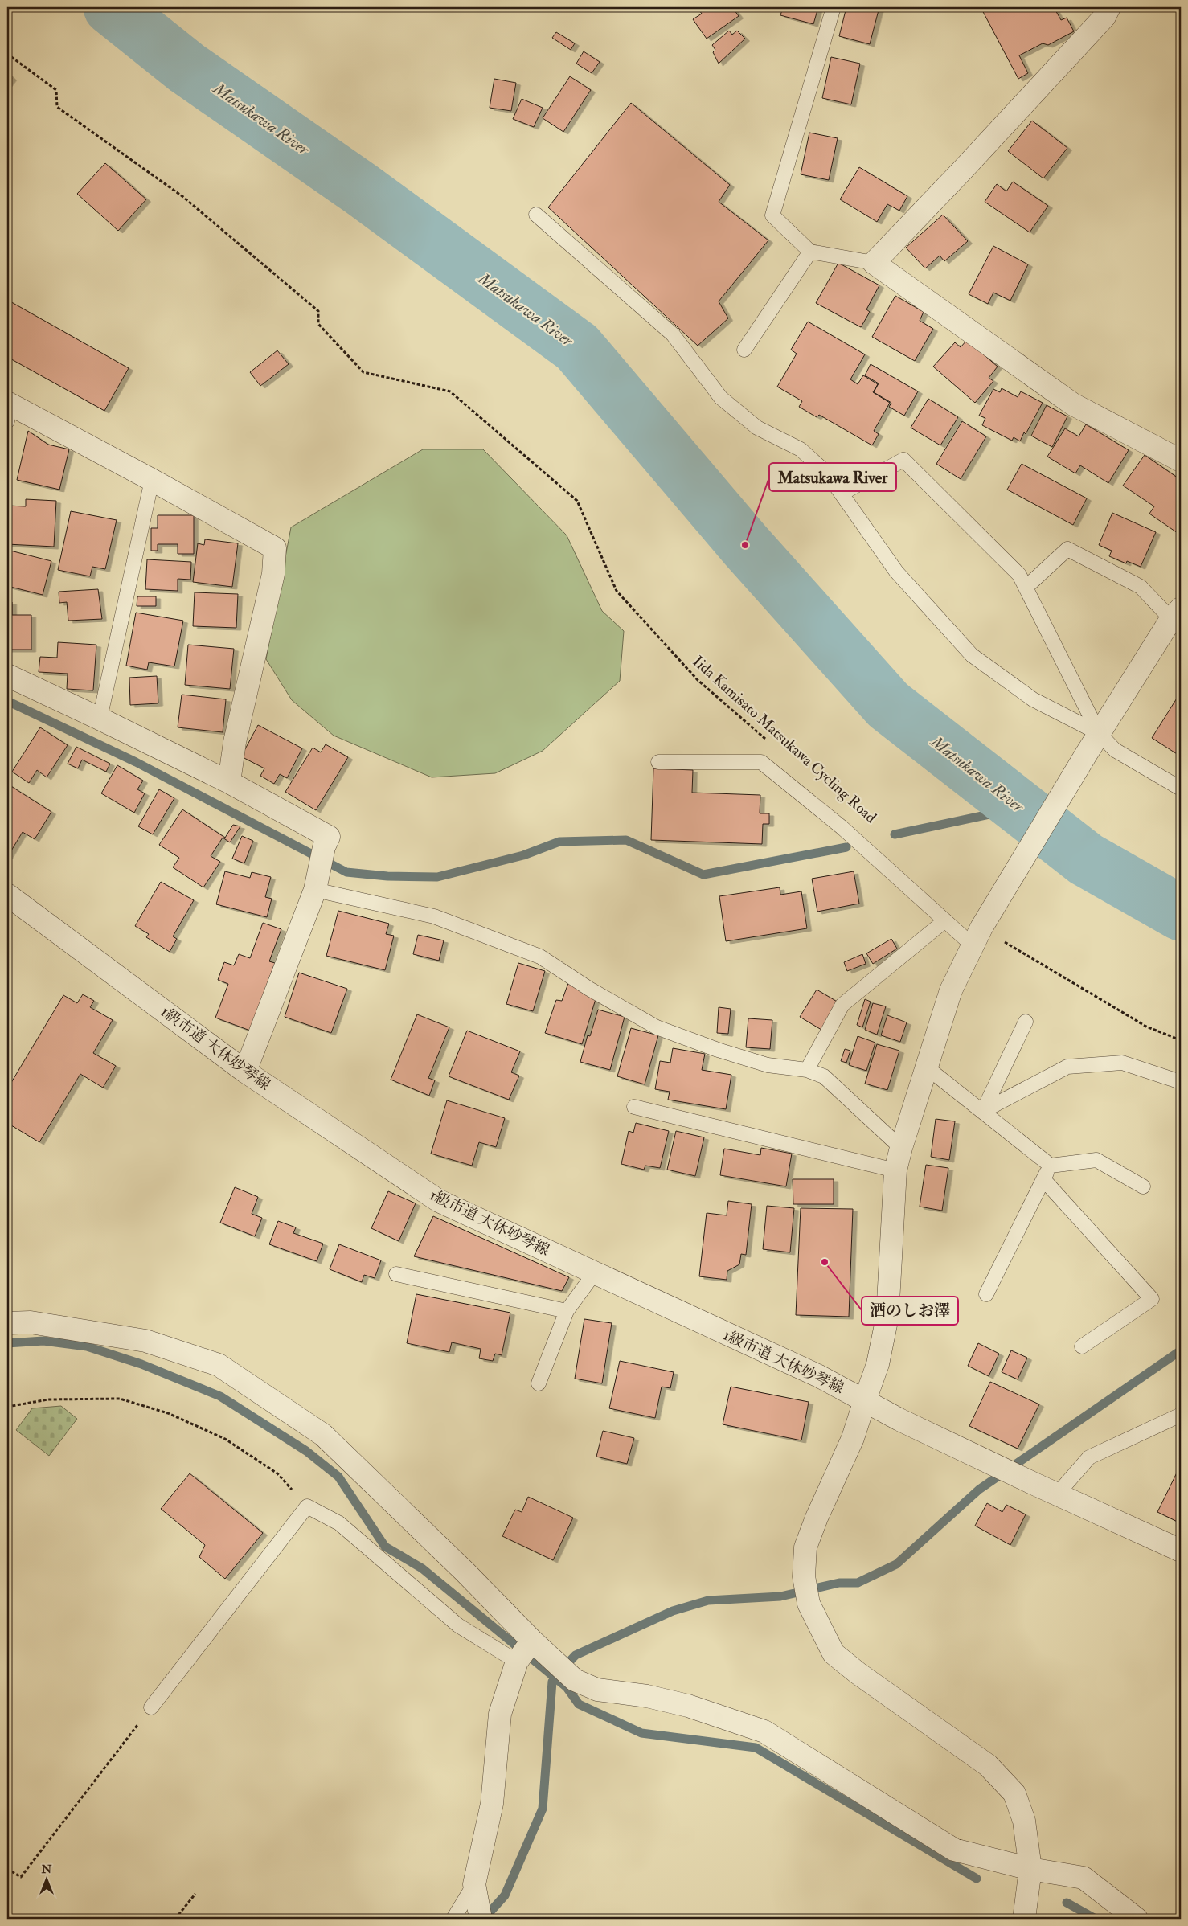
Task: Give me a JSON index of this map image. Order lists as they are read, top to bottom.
{
  "streets": {
    "street": ["1級市道 大休妙琴線"],
    "path": ["Iida Kamisato Matsukawa Cycling Road"]
  },
  "water": ["Matsukawa River"],
  "places": ["Matsukawa River", "酒のしお澤"],
  "north": "top"
}
